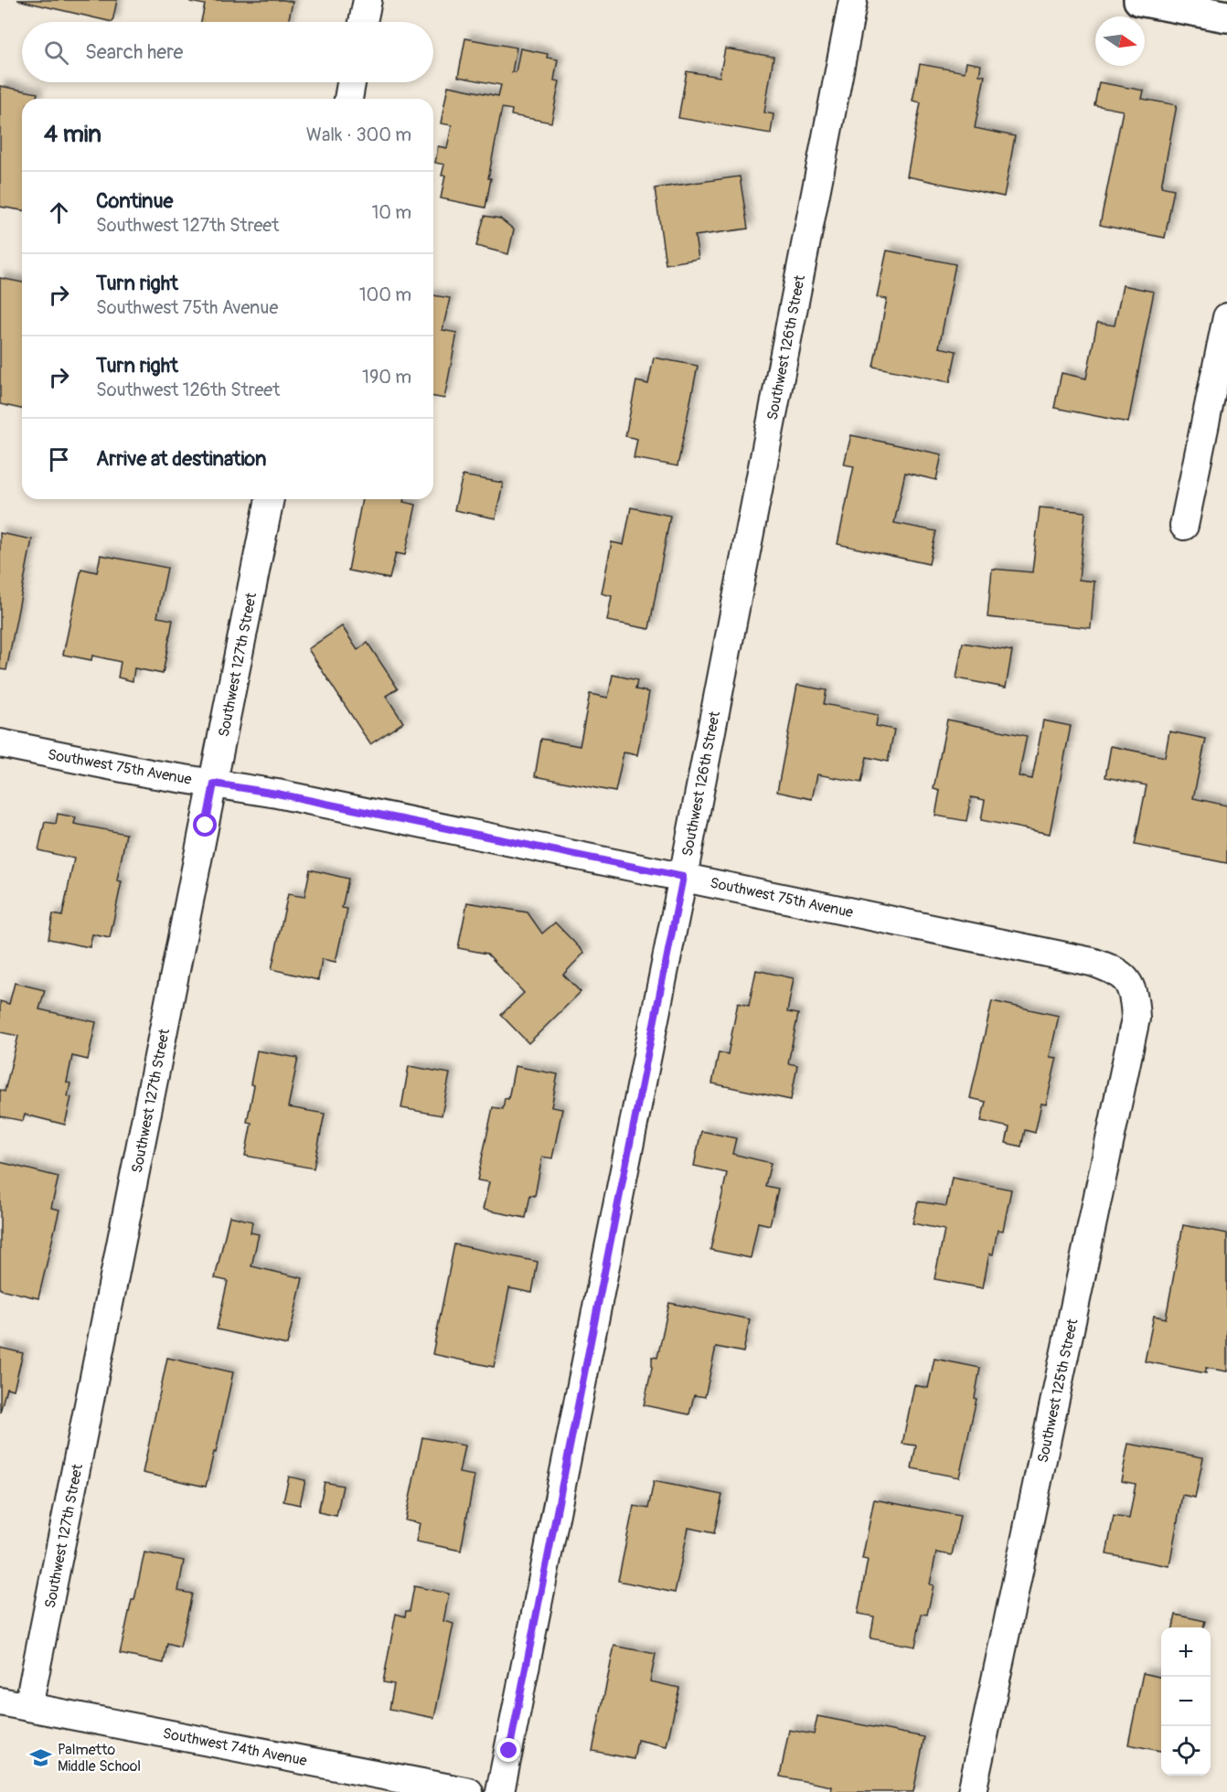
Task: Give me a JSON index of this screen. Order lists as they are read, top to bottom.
{
  "streets": {
    "street": [
      "Southwest 126th Street",
      "Southwest 127th Street",
      "Southwest 75th Avenue",
      "Southwest 125th Street",
      "Southwest 74th Avenue"
    ]
  },
  "crossings": [
    ["Southwest 126th Street", "Southwest 75th Avenue"],
    ["Southwest 127th Street", "Southwest 75th Avenue"],
    ["Southwest 127th Street", "Southwest 74th Avenue"],
    ["Southwest 75th Avenue", "Southwest 125th Street"]
  ],
  "places": {
    "school or university": ["Palmetto Middle School"]
  },
  "north": "right",
  "page": {
    "search": "Search here",
    "heading": ["4 min", "Walk · 300 m"],
    "list": [
      ["Continue", "Southwest 127th Street", "10 m"],
      ["Turn right", "Southwest 75th Avenue", "100 m"],
      ["Turn right", "Southwest 126th Street", "190 m"],
      "Arrive at destination"
    ],
    "map_buttons": ["+", "−"]
  }
}
